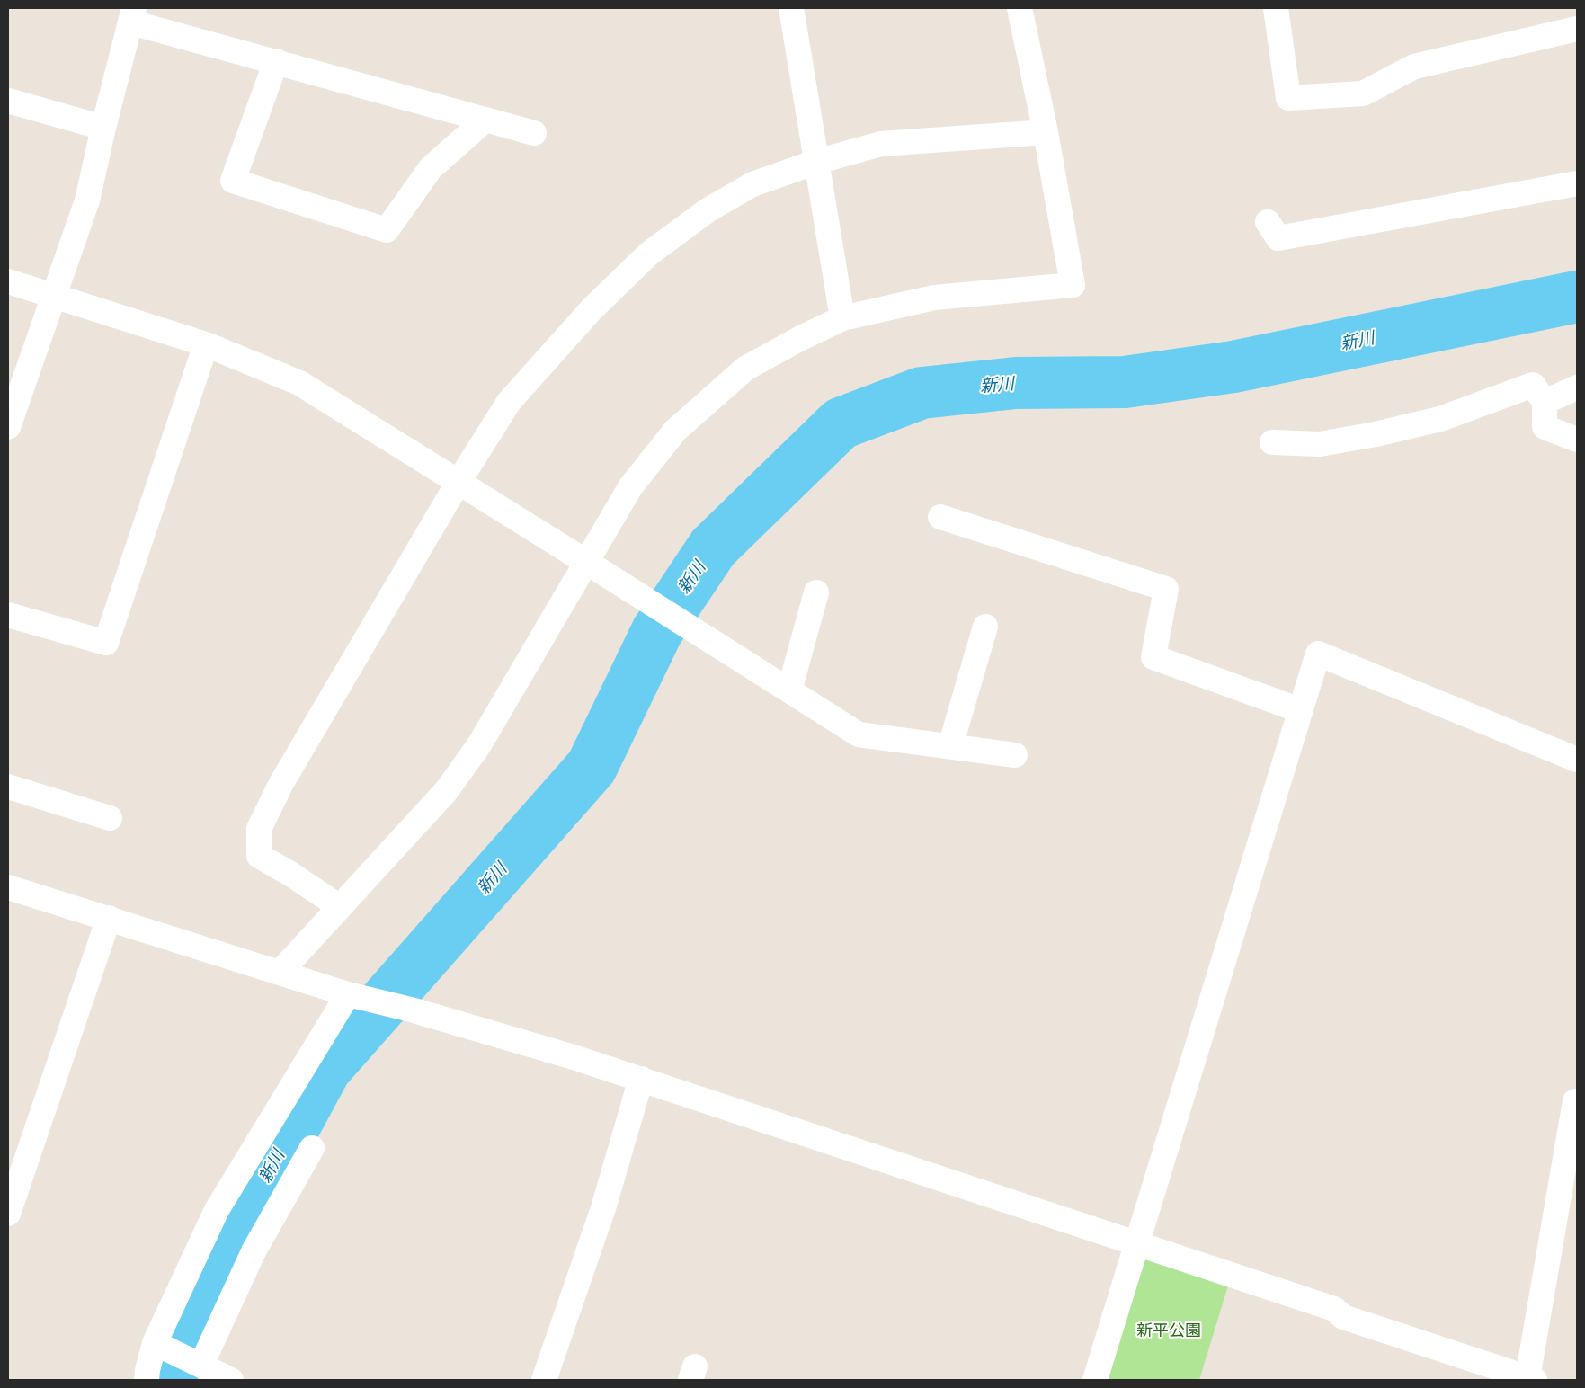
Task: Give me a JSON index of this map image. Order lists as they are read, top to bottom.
{
  "water": ["新川"],
  "parks": ["新平公園"]
}
